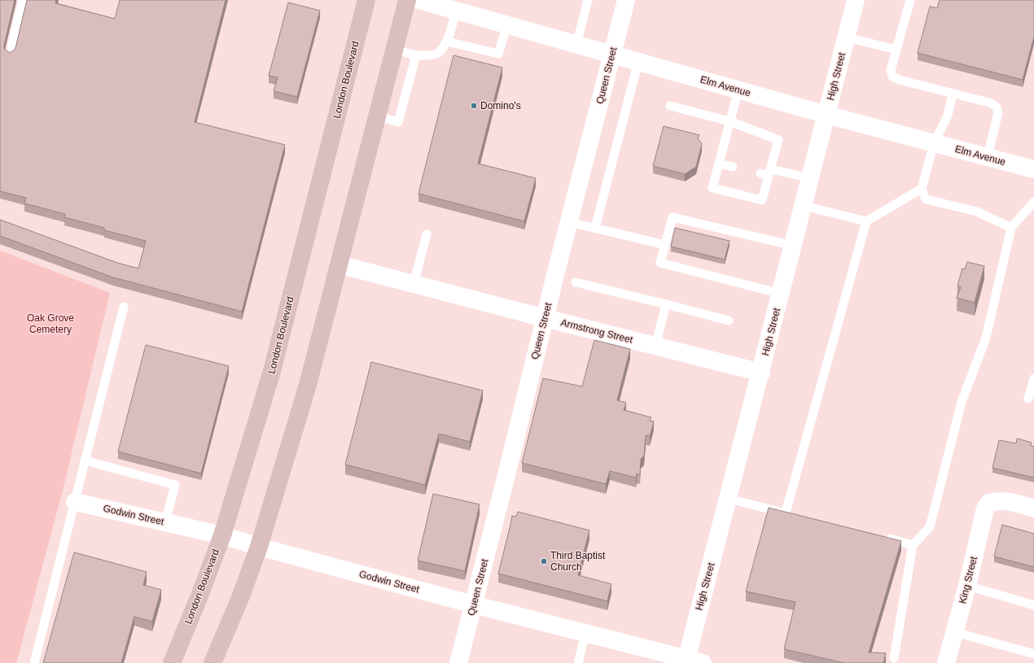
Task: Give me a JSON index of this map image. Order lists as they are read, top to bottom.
{
  "streets": {
    "main road": ["London Boulevard"],
    "street": [
      "Queen Street",
      "High Street",
      "Elm Avenue",
      "Armstrong Street",
      "Godwin Street",
      "King Street"
    ]
  },
  "crossings": [
    ["Queen Street", "Elm Avenue"],
    ["Queen Street", "Armstrong Street"],
    ["Queen Street", "Godwin Street"],
    ["High Street", "Elm Avenue"],
    ["High Street", "Armstrong Street"],
    ["High Street", "Godwin Street"],
    ["London Boulevard", "Godwin Street"]
  ],
  "parks": ["Oak Grove Cemetery"],
  "places": ["Domino's", "Third Baptist Church"]
}
